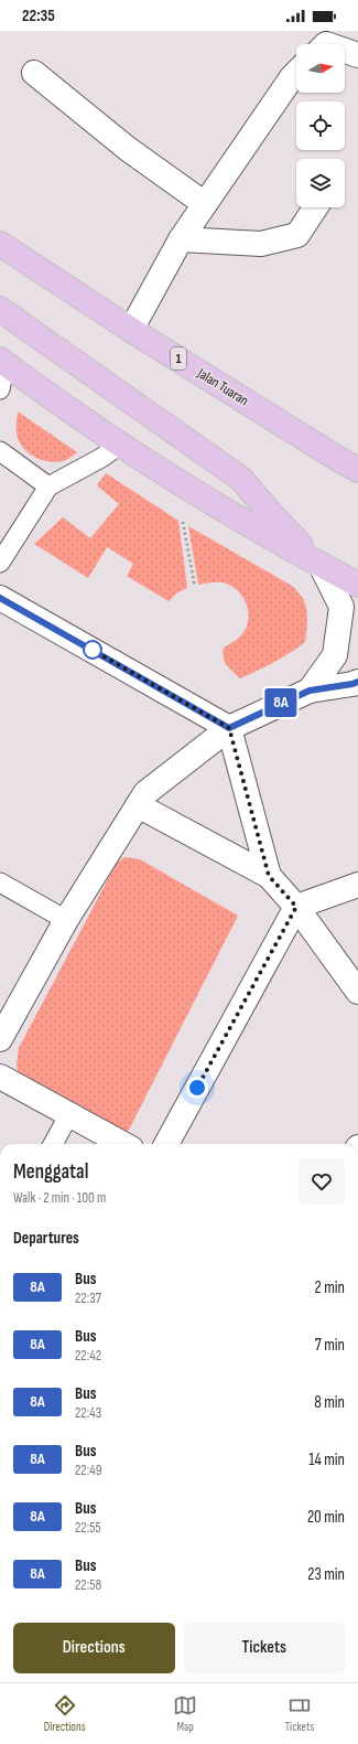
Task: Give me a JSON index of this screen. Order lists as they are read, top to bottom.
{
  "streets": {
    "main road": ["1", "Jalan Tuaran"]
  },
  "lines": ["bus line 8A"],
  "north": "right",
  "page": {
    "status": "22:35",
    "on_map": "8A",
    "heading": [
      ["Menggatal", "Walk · 2 min · 100 m"],
      "Departures"
    ],
    "list": [
      {
        "mark": "8A",
        "name": "Bus",
        "note": "22:37",
        "value": "2 min"
      },
      {
        "mark": "8A",
        "name": "Bus",
        "note": "22:42",
        "value": "7 min"
      },
      {
        "mark": "8A",
        "name": "Bus",
        "note": "22:43",
        "value": "8 min"
      },
      {
        "mark": "8A",
        "name": "Bus",
        "note": "22:49",
        "value": "14 min"
      },
      {
        "mark": "8A",
        "name": "Bus",
        "note": "22:55",
        "value": "20 min"
      },
      {
        "mark": "8A",
        "name": "Bus",
        "note": "22:58",
        "value": "23 min"
      }
    ],
    "buttons": ["Directions", "Tickets"],
    "tabs": ["Directions", "Map", "Tickets"]
  }
}
